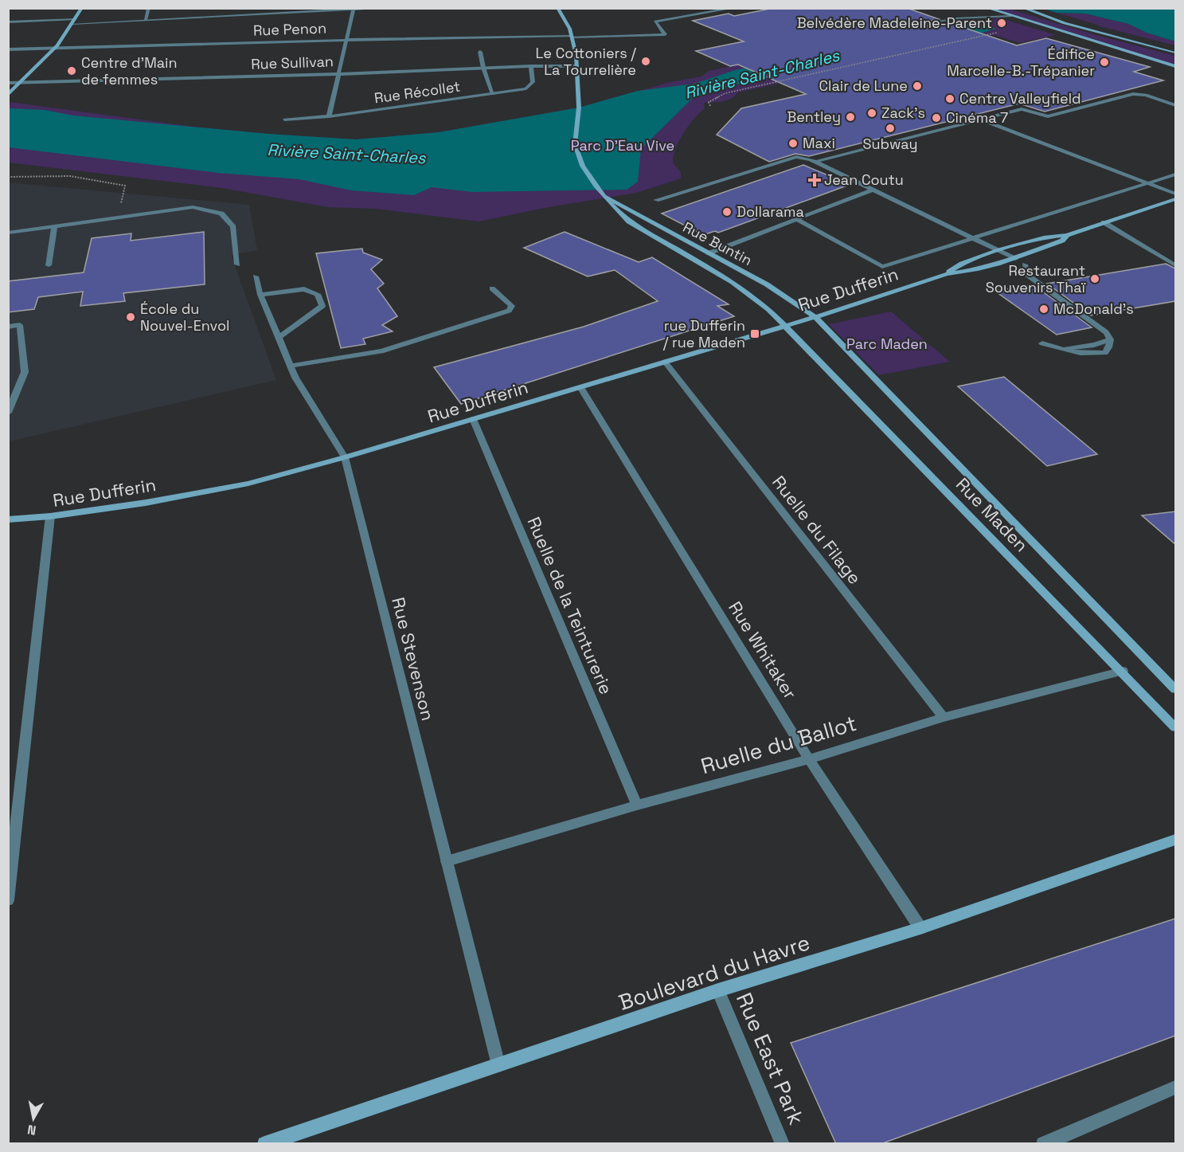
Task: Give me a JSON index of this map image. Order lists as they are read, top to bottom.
{
  "streets": {
    "street": [
      "Rue Penon",
      "Rue Sullivan",
      "Rue Récollet",
      "Rue Buntin",
      "Rue Dufferin",
      "Rue Maden",
      "Ruelle du Filage",
      "Ruelle de la Teinturerie",
      "Rue Whitaker",
      "Rue Stevenson",
      "Ruelle du Ballot",
      "Boulevard du Havre",
      "Rue East Park"
    ]
  },
  "crossings": [
    ["Rue Penon", "Rue Buntin"],
    ["Rue Sullivan", "Rue Récollet"],
    ["Rue Sullivan", "Rue Buntin"],
    ["Rue Buntin", "Rue Dufferin"],
    ["Rue Buntin", "Rue Maden"],
    ["Rue Dufferin", "Rue Maden"],
    ["Rue Dufferin", "Ruelle du Filage"],
    ["Rue Dufferin", "Ruelle de la Teinturerie"],
    ["Rue Dufferin", "Rue Whitaker"],
    ["Rue Dufferin", "Rue Stevenson"],
    ["Rue Maden", "Ruelle du Ballot"],
    ["Ruelle du Filage", "Ruelle du Ballot"],
    ["Ruelle de la Teinturerie", "Ruelle du Ballot"],
    ["Rue Whitaker", "Ruelle du Ballot"],
    ["Rue Whitaker", "Boulevard du Havre"],
    ["Rue Stevenson", "Ruelle du Ballot"],
    ["Rue Stevenson", "Boulevard du Havre"],
    ["Boulevard du Havre", "Rue East Park"]
  ],
  "water": ["Rivière Saint-Charles"],
  "parks": ["Parc D'Eau Vive", "Parc Maden"],
  "places": {
    "other": [
      "Belvédère Madeleine-Parent",
      "Le Cottoniers / La Tourrelière",
      "Édifice Marcelle-B.-Trépanier",
      "Centre d'Main de femmes",
      "Clair de Lune",
      "Centre Valleyfield",
      "Zack's",
      "Bentley",
      "Cinéma 7",
      "Subway",
      "Maxi",
      "Dollarama",
      "Restaurant Souvenirs Thaï",
      "McDonald's",
      "École du Nouvel-Envol"
    ],
    "health": ["Jean Coutu"],
    "transit": ["rue Dufferin / rue Maden"]
  },
  "north": "bottom"
}
